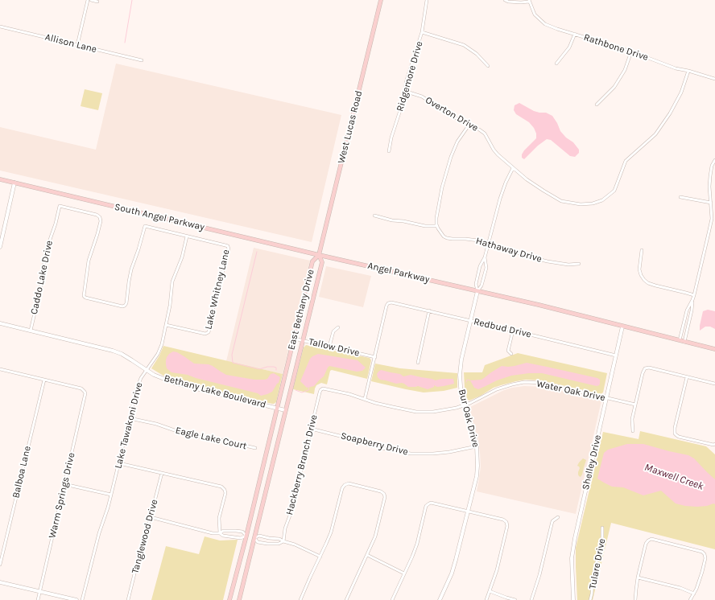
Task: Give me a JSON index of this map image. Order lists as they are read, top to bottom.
{
  "streets": {
    "main road": [
      "West Lucas Road",
      "South Angel Parkway",
      "Angel Parkway",
      "East Bethany Drive"
    ],
    "street": [
      "Allison Lane",
      "Rathbone Drive",
      "Ridgemore Drive",
      "Overton Drive",
      "Hathaway Drive",
      "Caddo Lake Drive",
      "Lake Whitney Lane",
      "Redbud Drive",
      "Tallow Drive",
      "Water Oak Drive",
      "Bethany Lake Boulevard",
      "Bur Oak Drive",
      "Lake Tawakoni Drive",
      "Eagle Lake Court",
      "Soapberry Drive",
      "Shelley Drive",
      "Hackberry Branch Drive",
      "Balboa Lane",
      "Warm Springs Drive",
      "Tanglewood Drive",
      "Tulare Drive"
    ]
  },
  "crossings": [
    ["Rathbone Drive", "Overton Drive"],
    ["Ridgemore Drive", "Overton Drive"],
    ["West Lucas Road", "South Angel Parkway"],
    ["West Lucas Road", "Angel Parkway"],
    ["West Lucas Road", "East Bethany Drive"],
    ["South Angel Parkway", "Angel Parkway"],
    ["South Angel Parkway", "East Bethany Drive"],
    ["Angel Parkway", "East Bethany Drive"],
    ["Angel Parkway", "Bur Oak Drive"],
    ["Angel Parkway", "Shelley Drive"],
    ["Caddo Lake Drive", "Lake Whitney Lane"],
    ["Caddo Lake Drive", "Bethany Lake Boulevard"],
    ["Caddo Lake Drive", "Lake Tawakoni Drive"],
    ["Lake Whitney Lane", "Lake Tawakoni Drive"],
    ["East Bethany Drive", "Tallow Drive"],
    ["East Bethany Drive", "Bethany Lake Boulevard"],
    ["Redbud Drive", "Tallow Drive"],
    ["Redbud Drive", "Bur Oak Drive"],
    ["Redbud Drive", "Shelley Drive"],
    ["Water Oak Drive", "Bur Oak Drive"],
    ["Water Oak Drive", "Shelley Drive"],
    ["Water Oak Drive", "Hackberry Branch Drive"],
    ["Bethany Lake Boulevard", "Lake Tawakoni Drive"],
    ["Bur Oak Drive", "Soapberry Drive"],
    ["Lake Tawakoni Drive", "Eagle Lake Court"],
    ["Soapberry Drive", "Hackberry Branch Drive"],
    ["Balboa Lane", "Warm Springs Drive"]
  ],
  "water": ["Maxwell Creek"]
}
